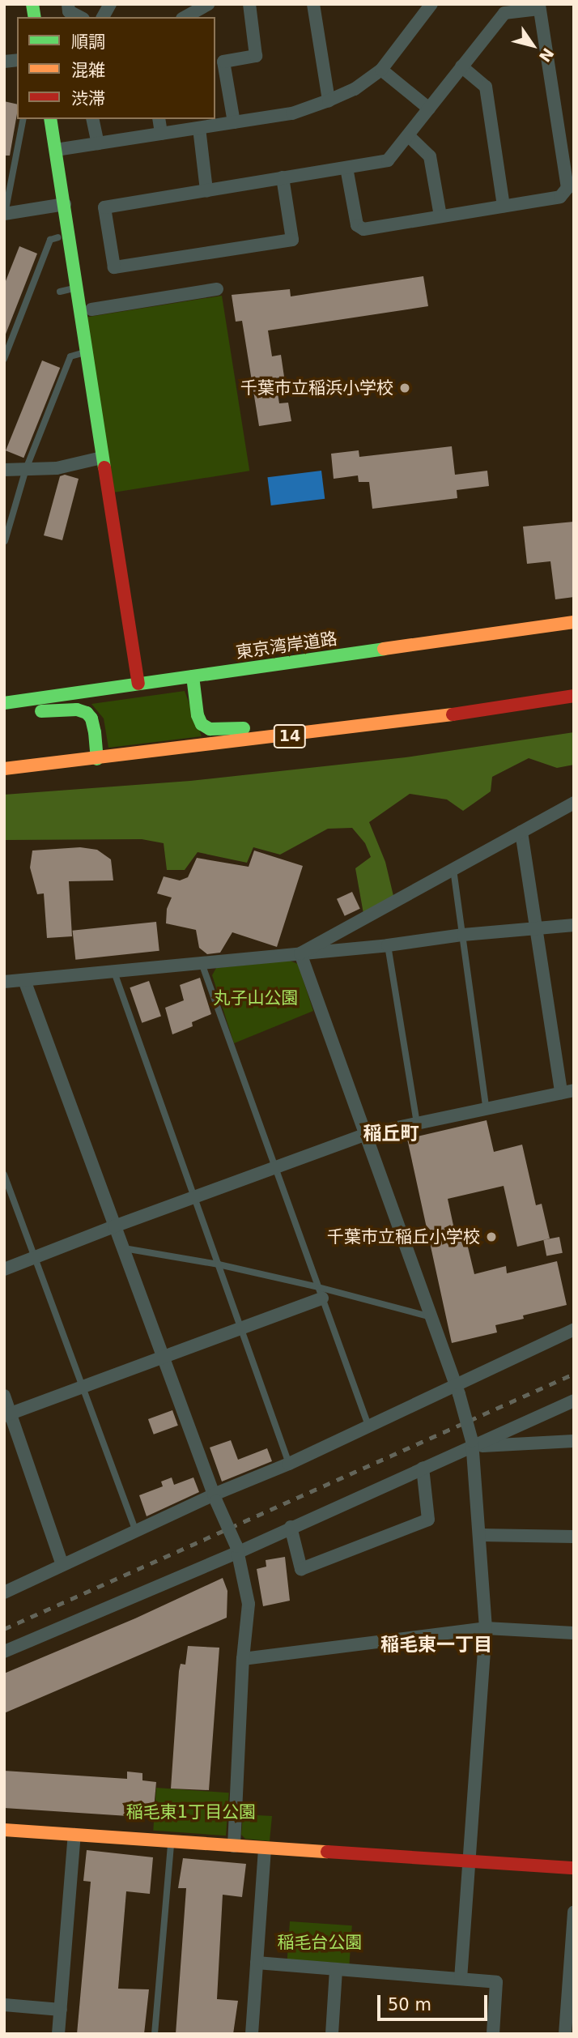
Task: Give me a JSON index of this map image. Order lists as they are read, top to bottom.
{
  "streets": {
    "main road": ["東京湾岸道路", "14"]
  },
  "districts": ["稲丘町", "稲毛東一丁目"],
  "parks": ["丸子山公園", "稲毛東1丁目公園", "稲毛台公園"],
  "places": ["千葉市立稲浜小学校", "千葉市立稲丘小学校"],
  "legend": ["順調", "混雑", "渋滞"],
  "scale_bar": "50 m",
  "north": "bottom right"
}
